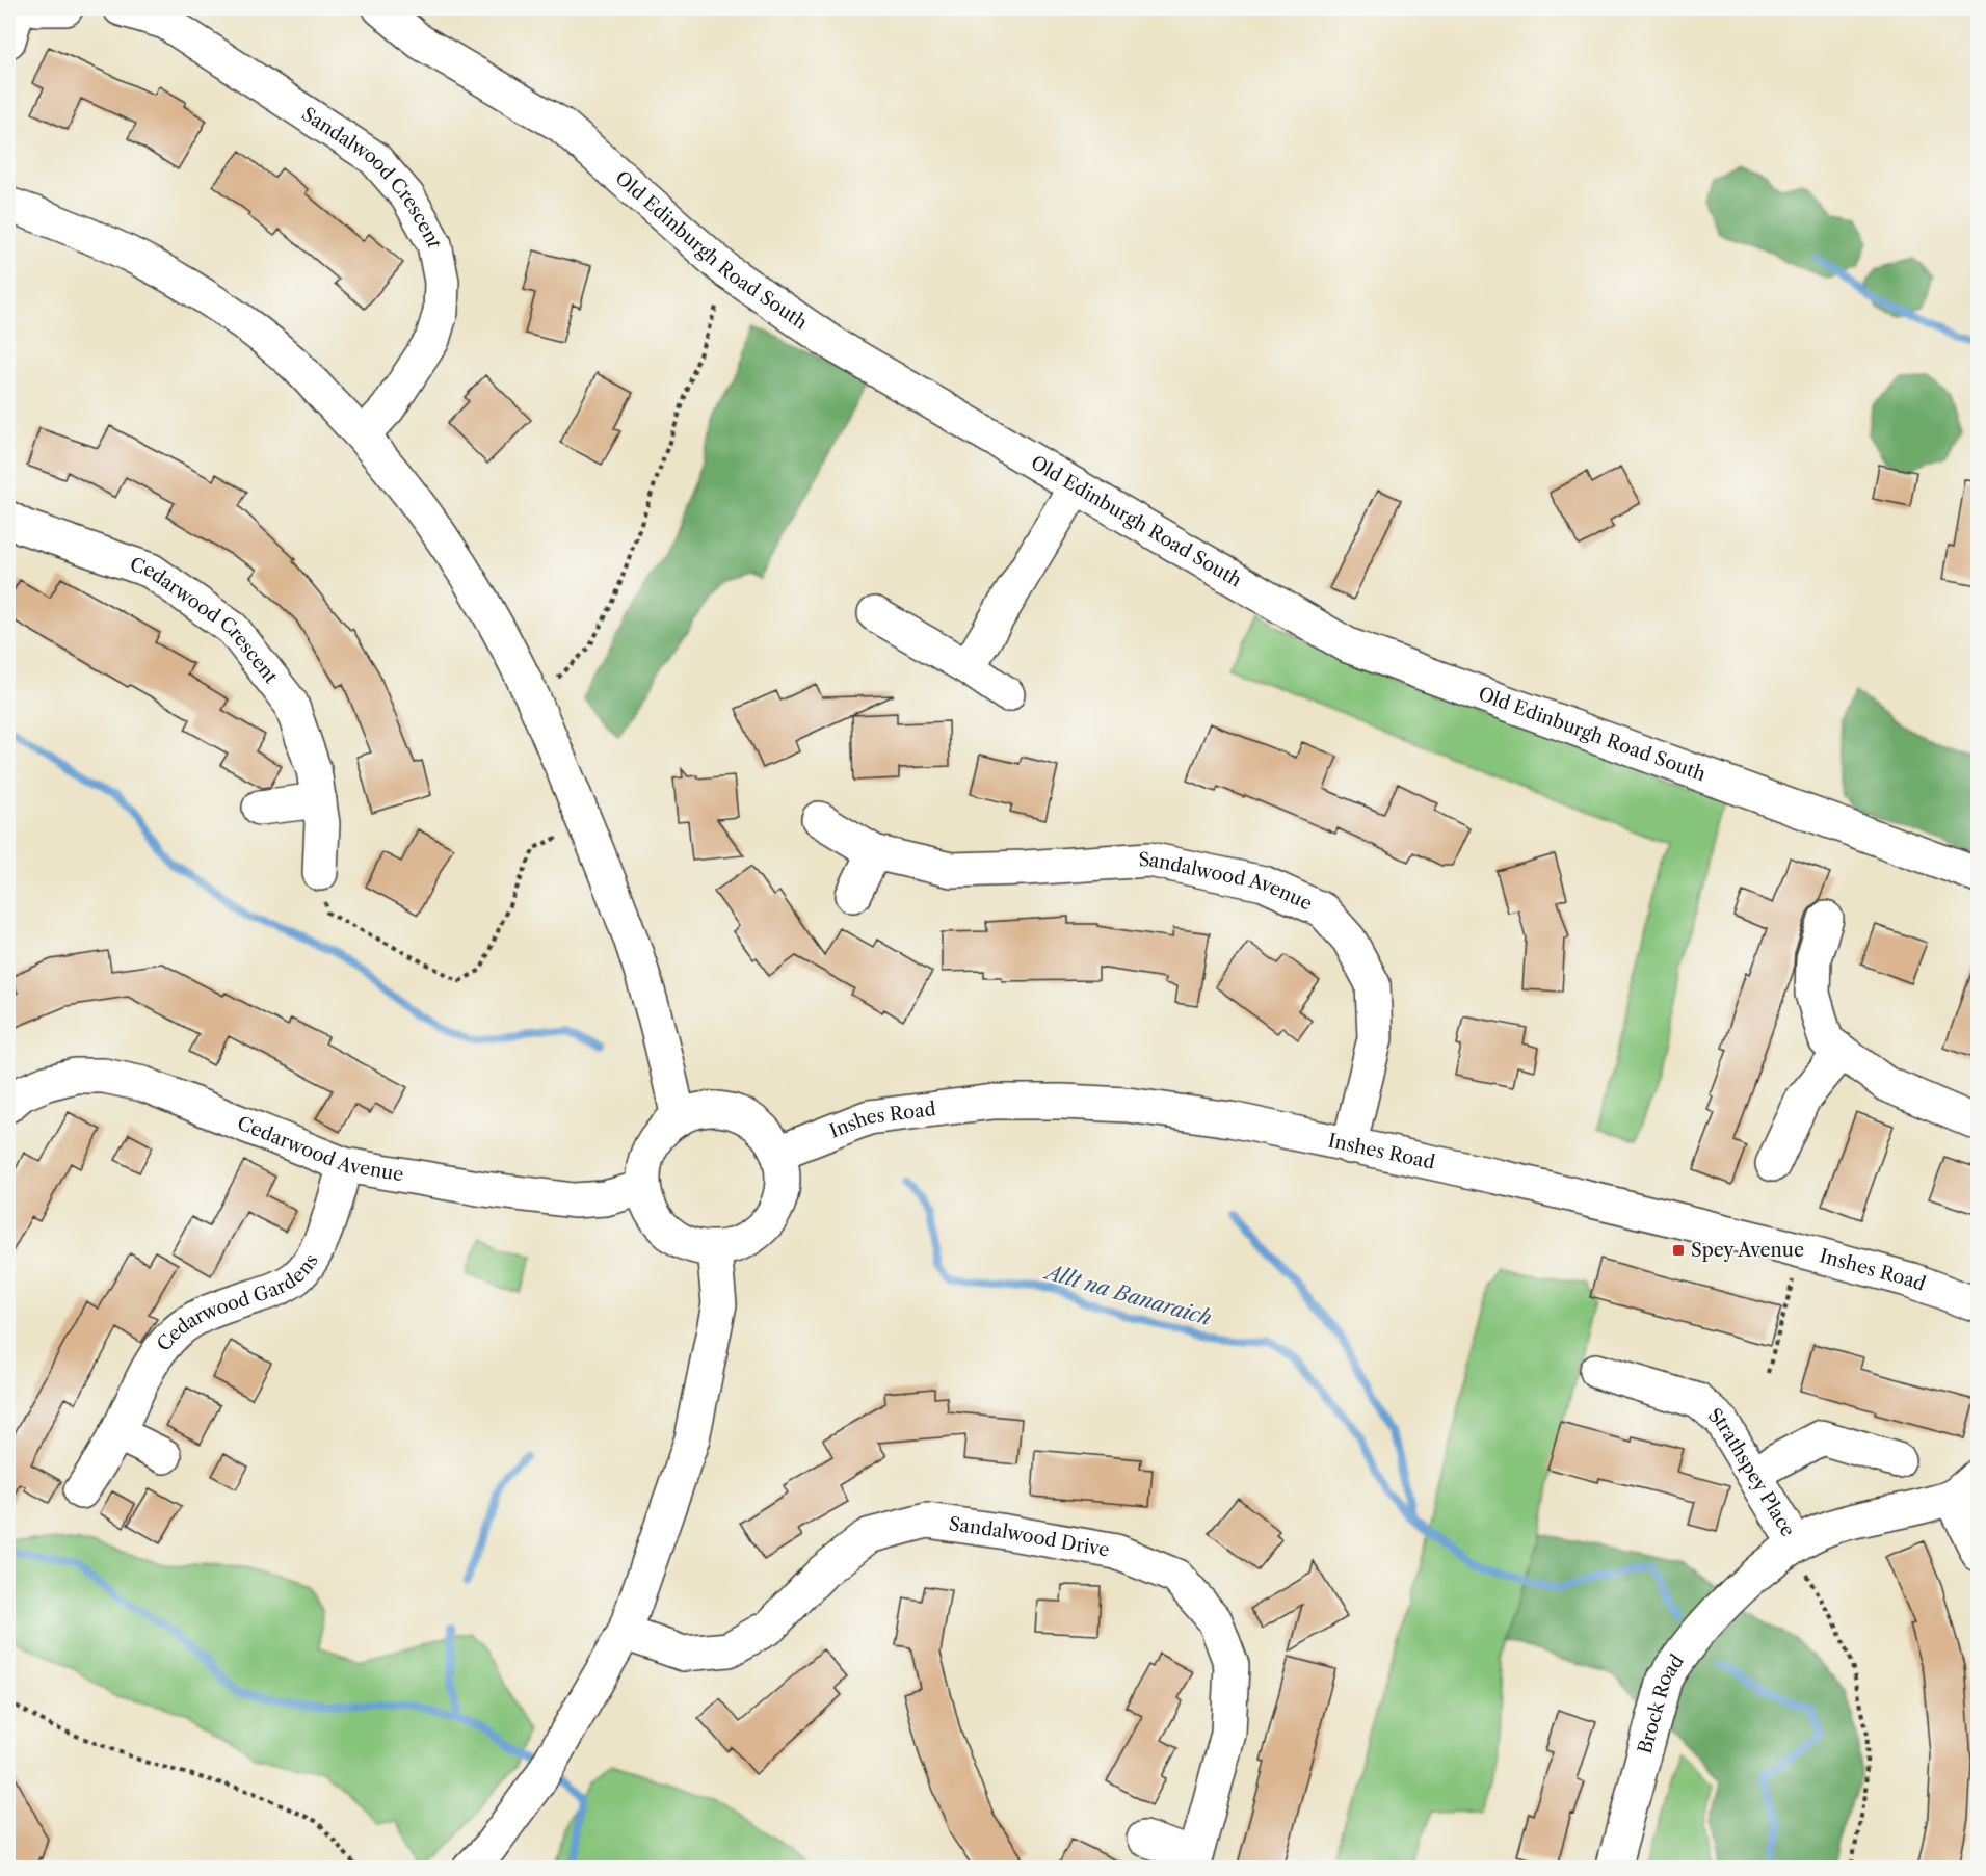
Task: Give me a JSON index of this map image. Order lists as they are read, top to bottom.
{
  "streets": {
    "street": [
      "Sandalwood Crescent",
      "Old Edinburgh Road South",
      "Cedarwood Crescent",
      "Sandalwood Avenue",
      "Inshes Road",
      "Cedarwood Avenue",
      "Cedarwood Gardens",
      "Strathspey Place",
      "Sandalwood Drive",
      "Brock Road"
    ]
  },
  "crossings": [
    ["Sandalwood Avenue", "Inshes Road"],
    ["Inshes Road", "Cedarwood Avenue"],
    ["Cedarwood Avenue", "Cedarwood Gardens"],
    ["Strathspey Place", "Brock Road"]
  ],
  "water": ["Allt na Banaraich"],
  "places": {
    "transit": ["Spey Avenue"]
  }
}
